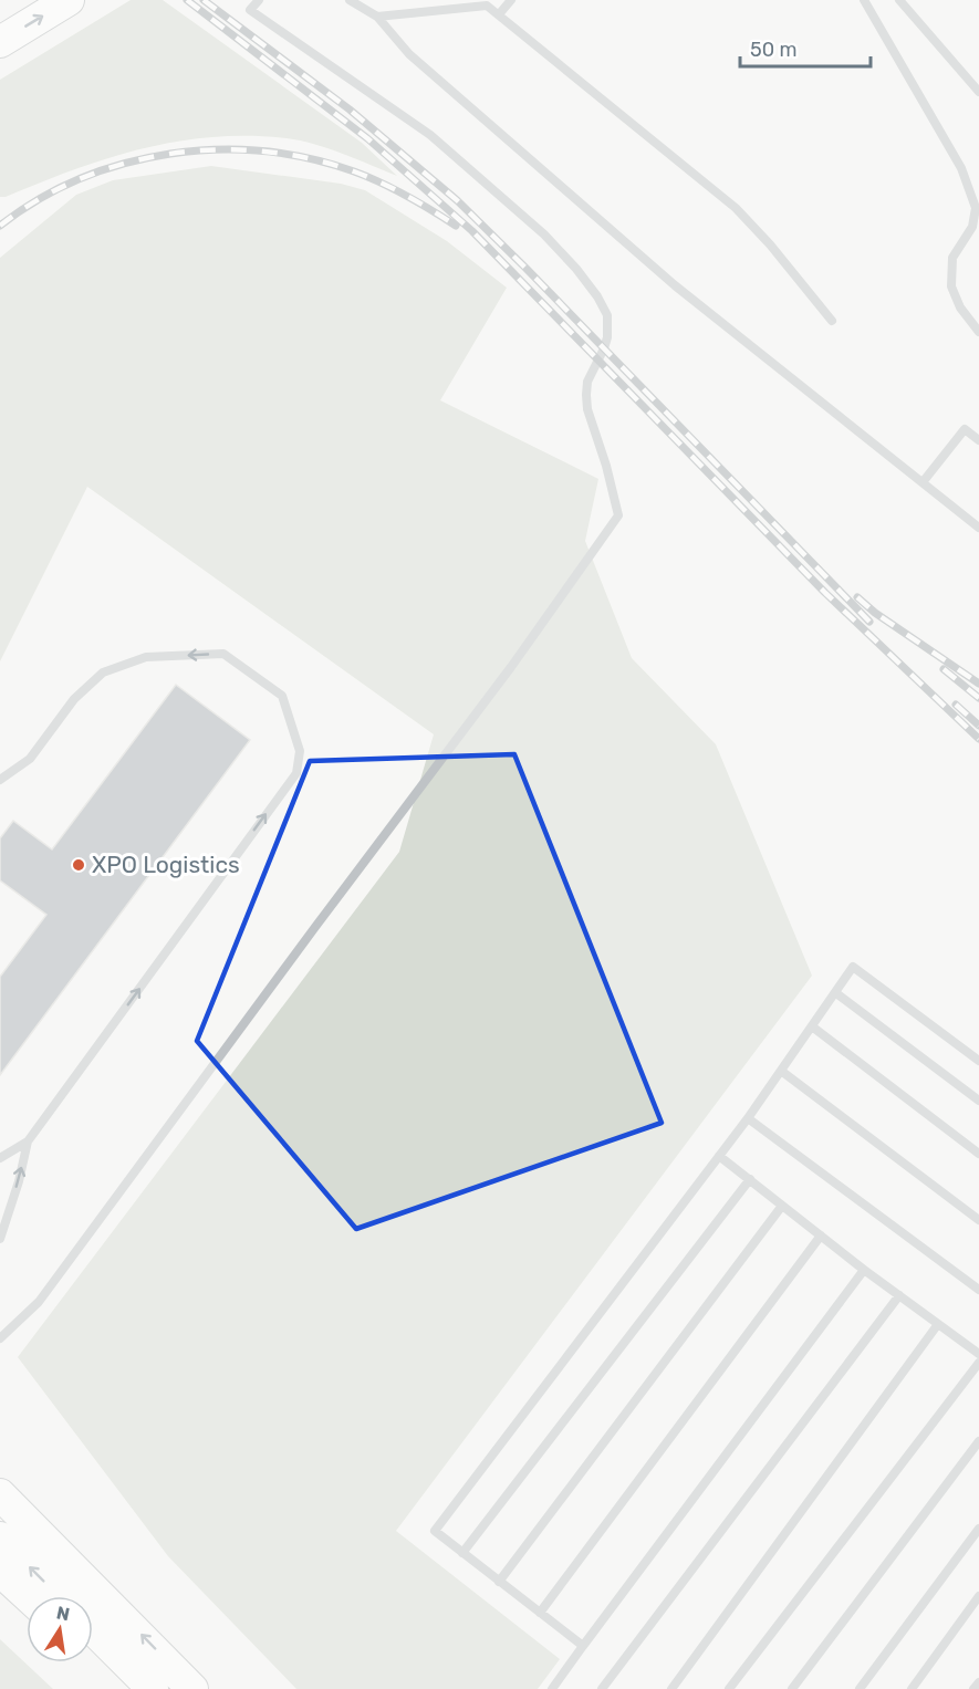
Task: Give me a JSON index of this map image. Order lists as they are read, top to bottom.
{
  "places": ["XPO Logistics"],
  "scale_bar": "50 m",
  "north": "top"
}
